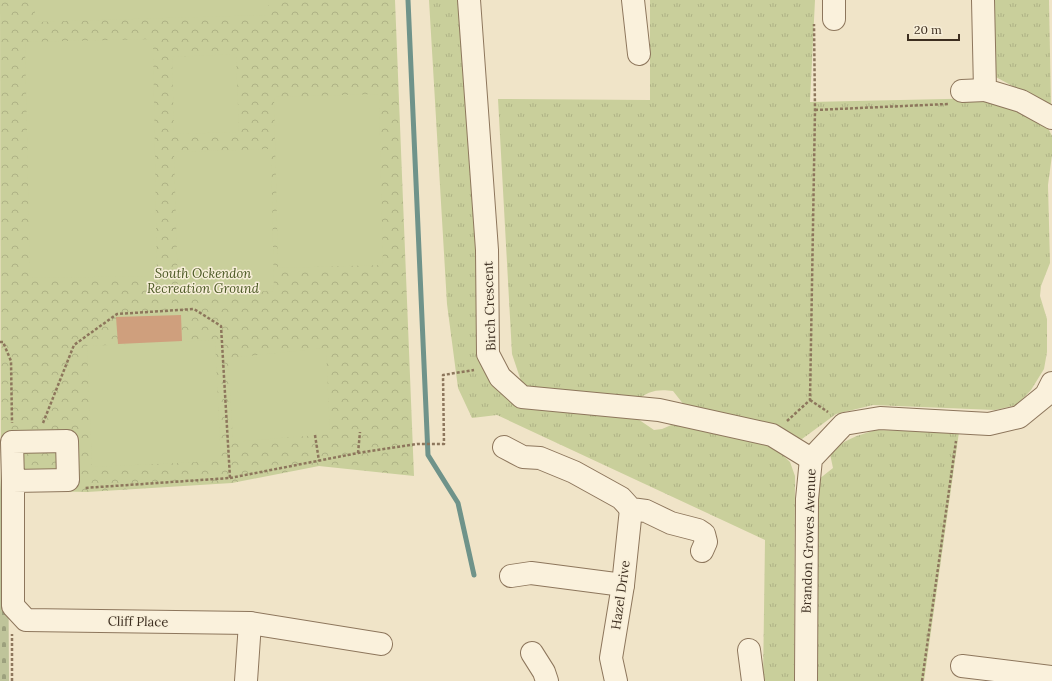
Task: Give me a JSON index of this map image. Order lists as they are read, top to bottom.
{
  "streets": {
    "street": [
      "Birch Crescent",
      "Brandon Groves Avenue",
      "Hazel Drive",
      "Cliff Place"
    ]
  },
  "crossings": [
    ["Birch Crescent", "Brandon Groves Avenue"]
  ],
  "parks": ["South Ockendon Recreation Ground"],
  "scale_bar": "20 m"
}
